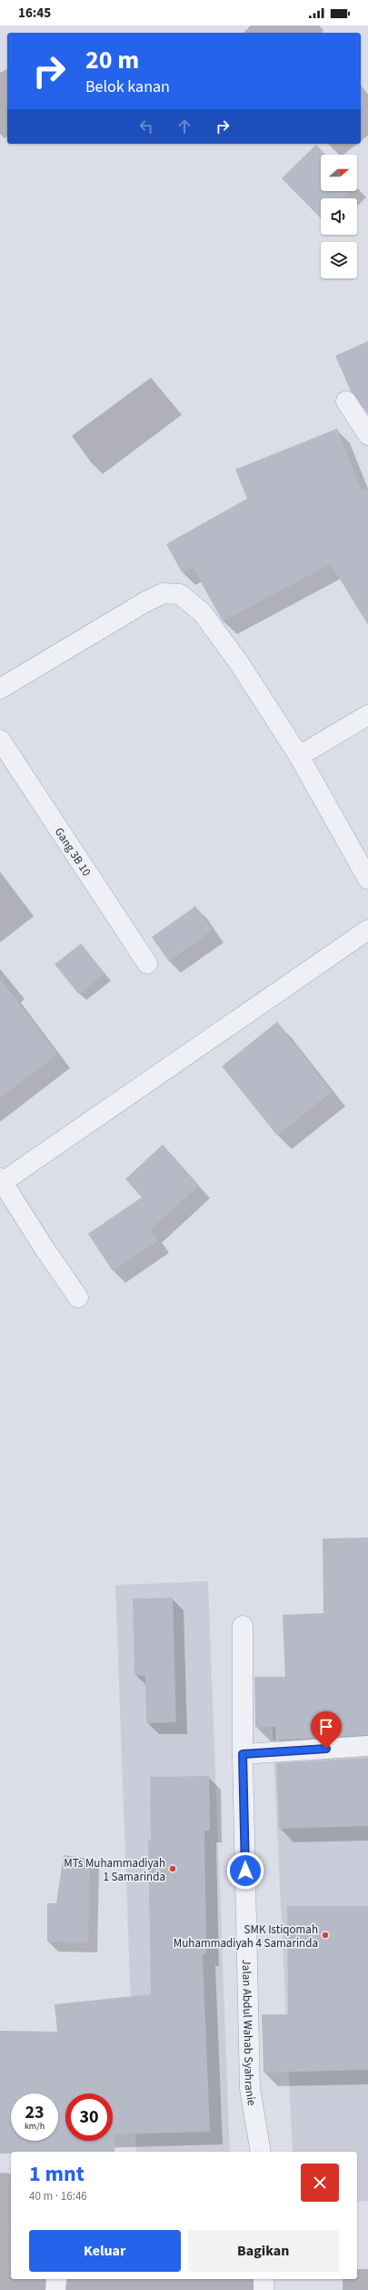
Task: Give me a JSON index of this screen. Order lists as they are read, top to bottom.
{
  "streets": {
    "street": ["Gang 3B 10", "Jalan Abdul Wahab Syahranie"]
  },
  "places": ["MTs Muhammadiyah 1 Samarinda", "SMK Istiqomah Muhammadiyah 4 Samarinda"],
  "north": "right",
  "page": {
    "status": "16:45",
    "turn": ["20 m", "Belok kanan"],
    "speed": "23 km/h",
    "limit": "30",
    "heading": ["1 mnt", "40 m · 16:46"],
    "buttons": ["Keluar", "Bagikan"]
  }
}
